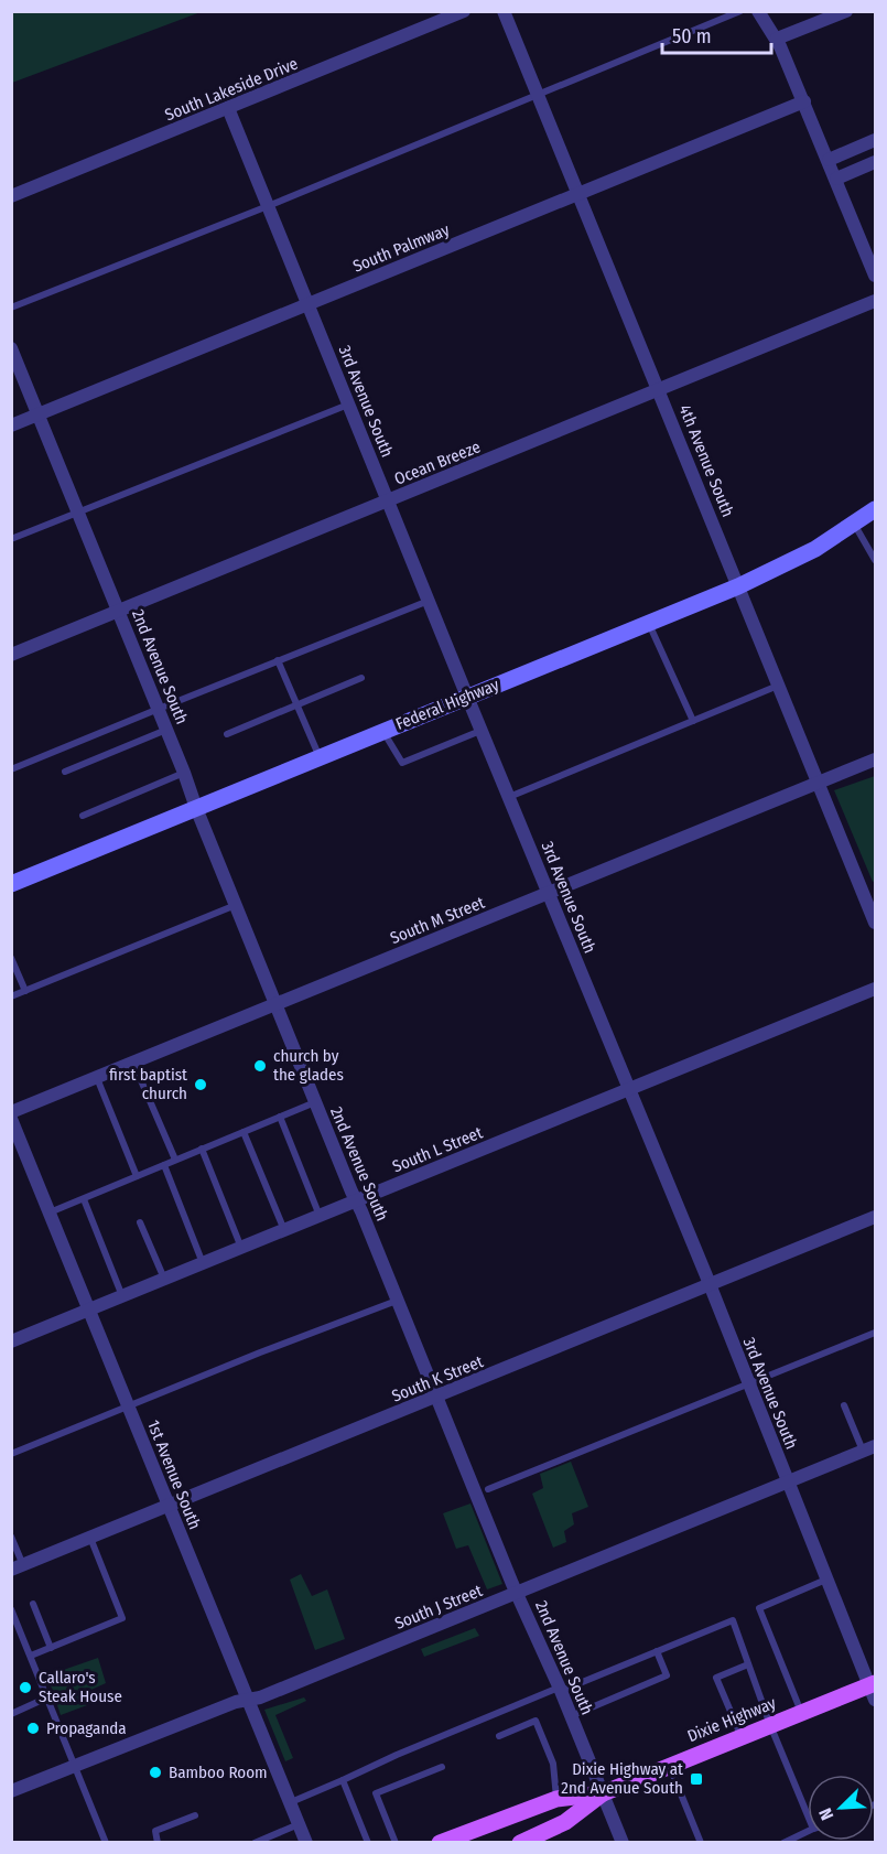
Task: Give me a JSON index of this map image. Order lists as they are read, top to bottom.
{
  "streets": {
    "main road": ["Federal Highway", "Dixie Highway"],
    "street": [
      "South Lakeside Drive",
      "South Palmway",
      "3rd Avenue South",
      "4th Avenue South",
      "Ocean Breeze",
      "2nd Avenue South",
      "South M Street",
      "South L Street",
      "South K Street",
      "1st Avenue South",
      "South J Street"
    ]
  },
  "crossings": [
    ["South Lakeside Drive", "3rd Avenue South"],
    ["South Palmway", "3rd Avenue South"],
    ["South Palmway", "4th Avenue South"],
    ["South Palmway", "2nd Avenue South"],
    ["3rd Avenue South", "Ocean Breeze"],
    ["3rd Avenue South", "Federal Highway"],
    ["3rd Avenue South", "South M Street"],
    ["3rd Avenue South", "South L Street"],
    ["3rd Avenue South", "South K Street"],
    ["3rd Avenue South", "South J Street"],
    ["3rd Avenue South", "Dixie Highway"],
    ["4th Avenue South", "Ocean Breeze"],
    ["4th Avenue South", "Federal Highway"],
    ["4th Avenue South", "South M Street"],
    ["Ocean Breeze", "2nd Avenue South"],
    ["2nd Avenue South", "Federal Highway"],
    ["2nd Avenue South", "South M Street"],
    ["2nd Avenue South", "South L Street"],
    ["2nd Avenue South", "South K Street"],
    ["2nd Avenue South", "South J Street"],
    ["2nd Avenue South", "Dixie Highway"],
    ["South L Street", "1st Avenue South"],
    ["South K Street", "1st Avenue South"],
    ["1st Avenue South", "South J Street"]
  ],
  "places": {
    "other": [
      "church by the glades",
      "first baptist church",
      "Callaro's Steak House",
      "Propaganda",
      "Bamboo Room"
    ],
    "transit": ["Dixie Highway at 2nd Avenue South"]
  },
  "scale_bar": "50 m",
  "north": "bottom left"
}
